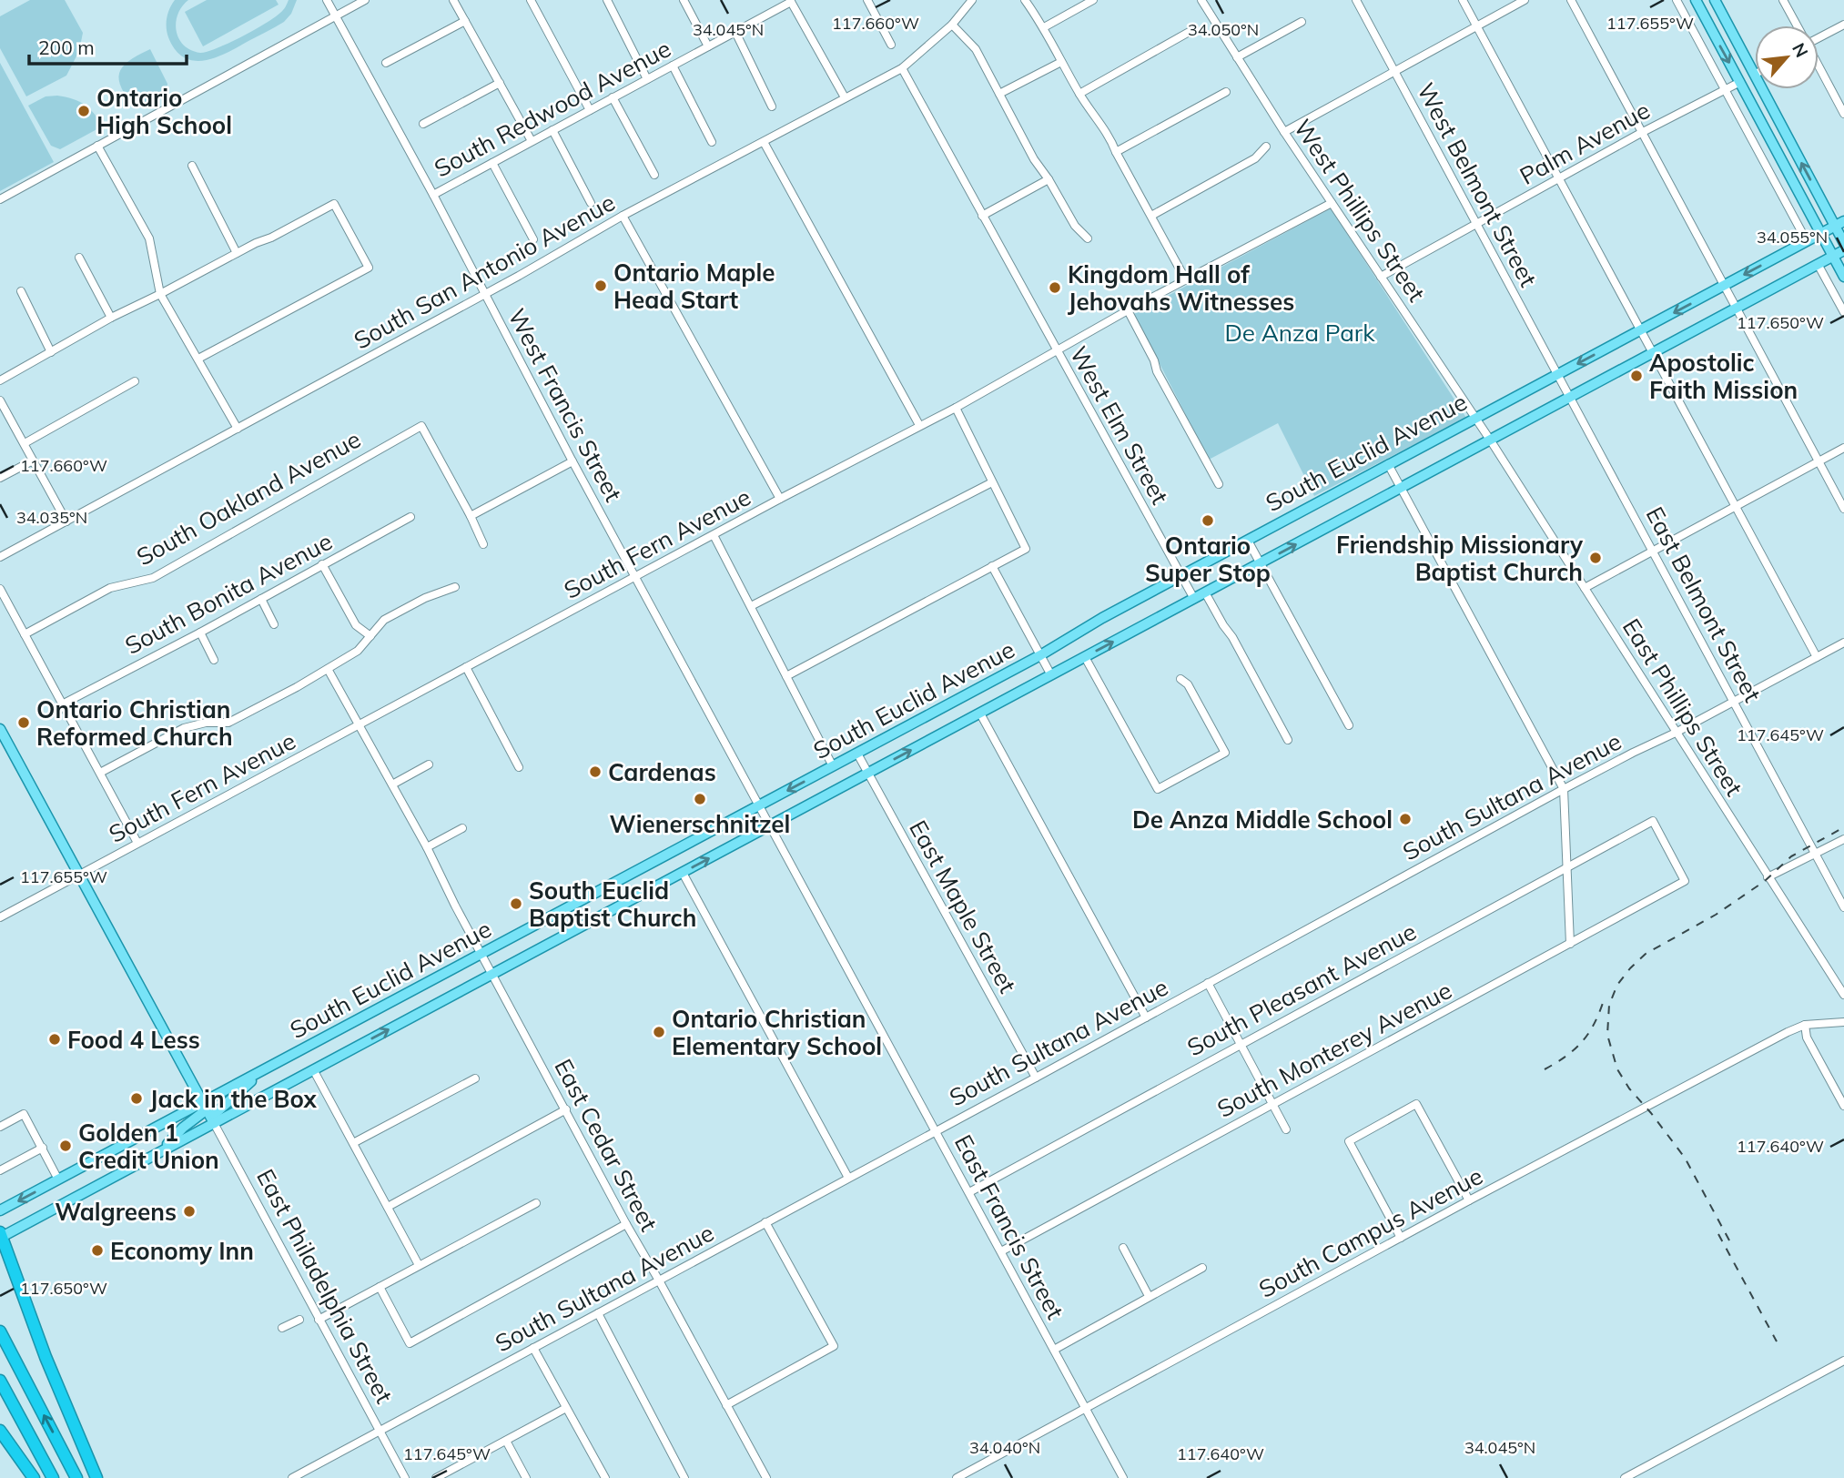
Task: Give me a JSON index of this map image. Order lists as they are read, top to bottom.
{
  "streets": {
    "main road": ["South Euclid Avenue"],
    "street": [
      "South Redwood Avenue",
      "Palm Avenue",
      "West Belmont Street",
      "West Phillips Street",
      "South San Antonio Avenue",
      "West Francis Street",
      "West Elm Street",
      "South Oakland Avenue",
      "South Fern Avenue",
      "South Bonita Avenue",
      "East Belmont Street",
      "East Phillips Street",
      "South Sultana Avenue",
      "East Maple Street",
      "South Pleasant Avenue",
      "South Monterey Avenue",
      "East Cedar Street",
      "East Francis Street",
      "South Campus Avenue",
      "East Philadelphia Street"
    ]
  },
  "crossings": [
    ["South Redwood Avenue", "West Francis Street"],
    ["Palm Avenue", "West Belmont Street"],
    ["Palm Avenue", "West Phillips Street"],
    ["West Belmont Street", "South Euclid Avenue"],
    ["West Belmont Street", "East Belmont Street"],
    ["West Phillips Street", "South Euclid Avenue"],
    ["West Phillips Street", "South Fern Avenue"],
    ["West Phillips Street", "East Phillips Street"],
    ["South San Antonio Avenue", "West Francis Street"],
    ["South San Antonio Avenue", "West Elm Street"],
    ["West Francis Street", "South Euclid Avenue"],
    ["West Francis Street", "South Fern Avenue"],
    ["West Francis Street", "East Francis Street"],
    ["West Elm Street", "South Euclid Avenue"],
    ["West Elm Street", "South Fern Avenue"],
    ["South Euclid Avenue", "East Belmont Street"],
    ["South Euclid Avenue", "East Phillips Street"],
    ["South Euclid Avenue", "East Maple Street"],
    ["South Euclid Avenue", "East Cedar Street"],
    ["South Euclid Avenue", "East Francis Street"],
    ["South Euclid Avenue", "East Philadelphia Street"],
    ["South Fern Avenue", "East Cedar Street"],
    ["East Belmont Street", "South Sultana Avenue"],
    ["East Phillips Street", "South Sultana Avenue"],
    ["South Sultana Avenue", "East Maple Street"],
    ["South Sultana Avenue", "East Cedar Street"],
    ["South Sultana Avenue", "East Francis Street"],
    ["South Sultana Avenue", "East Philadelphia Street"],
    ["South Pleasant Avenue", "South Monterey Avenue"],
    ["South Pleasant Avenue", "East Francis Street"],
    ["South Monterey Avenue", "East Francis Street"],
    ["East Francis Street", "South Campus Avenue"]
  ],
  "parks": ["De Anza Park"],
  "places": [
    "Ontario High School",
    "Ontario Maple Head Start",
    "Kingdom Hall of Jehovahs Witnesses",
    "Apostolic Faith Mission",
    "Ontario Super Stop",
    "Friendship Missionary Baptist Church",
    "Ontario Christian Reformed Church",
    "Cardenas",
    "Wienerschnitzel",
    "De Anza Middle School",
    "South Euclid Baptist Church",
    "Ontario Christian Elementary School",
    "Food 4 Less",
    "Jack in the Box",
    "Golden 1 Credit Union",
    "Walgreens",
    "Economy Inn"
  ],
  "scale_bar": "200 m",
  "north": "top right",
  "coordinates": [
    "117.660°W",
    "117.655°W",
    "34.045°N",
    "34.050°N",
    "34.055°N",
    "117.650°W",
    "34.035°N",
    "117.645°W",
    "117.640°W",
    "34.040°N"
  ]
}
